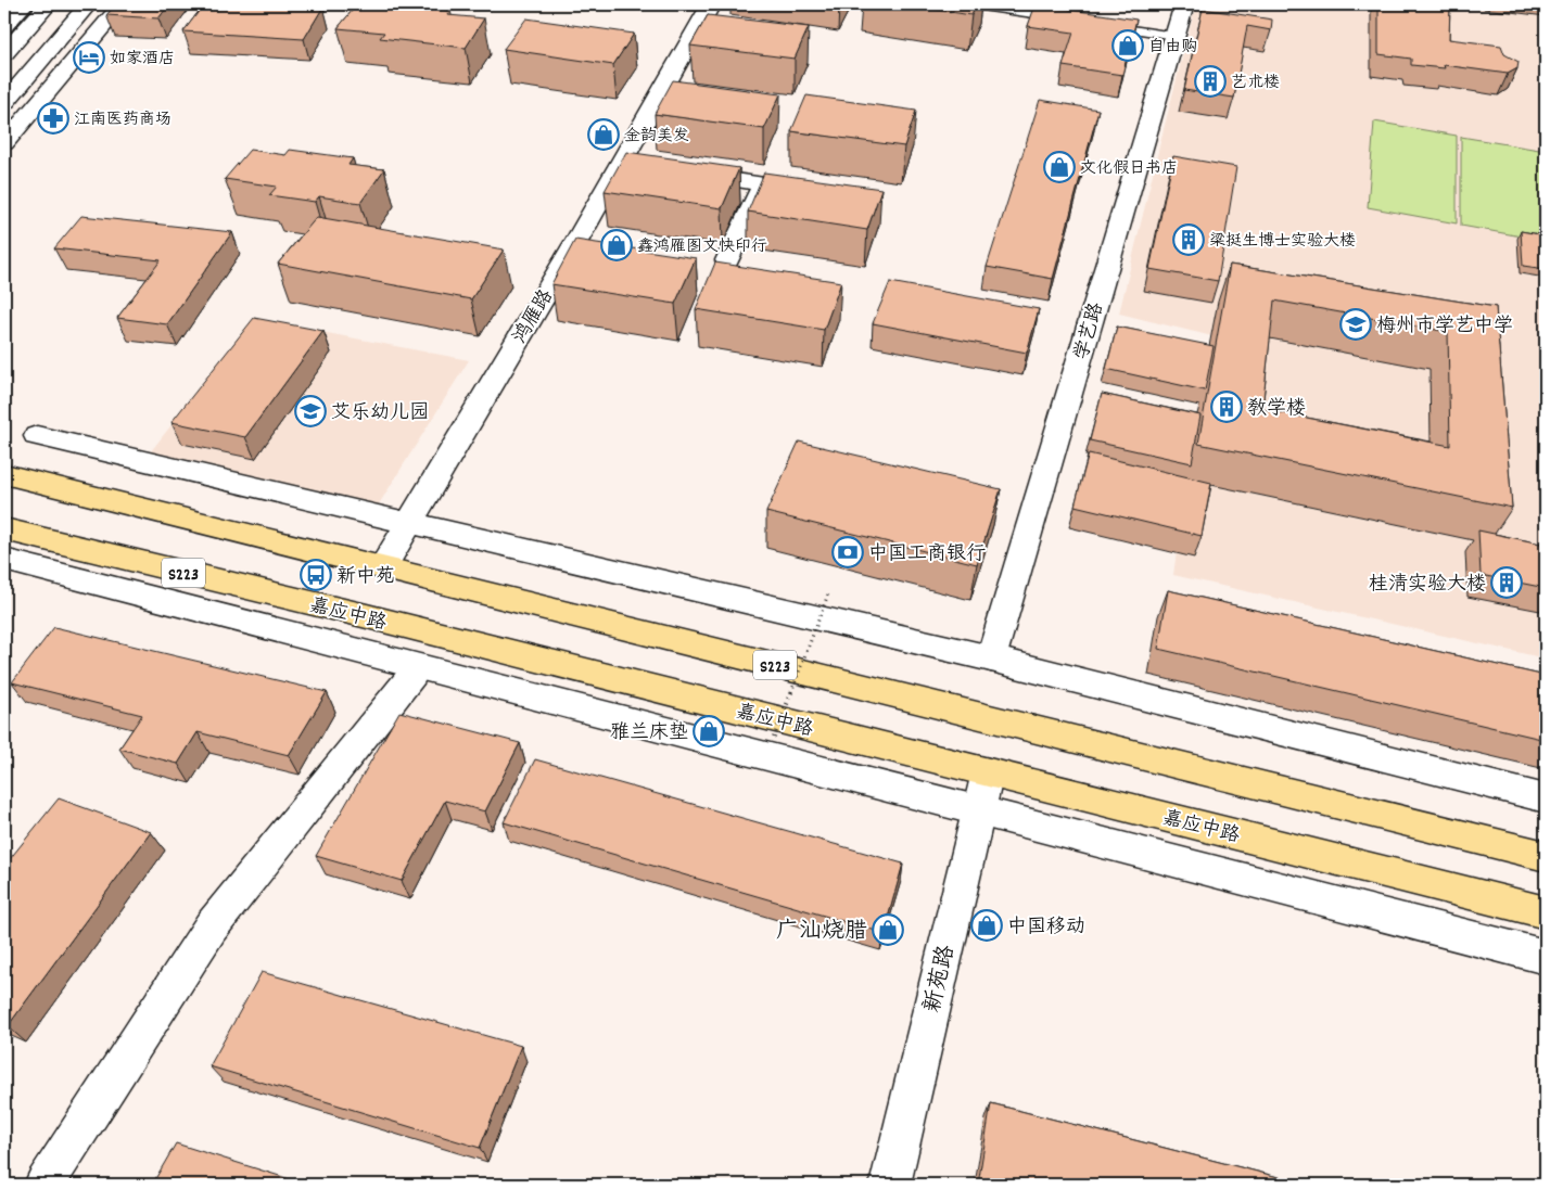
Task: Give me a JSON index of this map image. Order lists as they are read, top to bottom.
{
  "streets": {
    "main road": ["S223", "嘉应中路"],
    "street": ["鸿雁路", "学艺路", "新苑路"]
  },
  "crossings": [
    ["鸿雁路", "S223"],
    ["嘉应中路", "新苑路"]
  ],
  "places": {
    "shop": [
      "自由购",
      "金韵美发",
      "文化假日书店",
      "鑫鸿雁图文快印行",
      "雅兰床垫",
      "中国移动",
      "广汕烧腊"
    ],
    "hotel": ["如家酒店"],
    "building": [
      "艺术楼",
      "梁挺生博士实验大楼",
      "教学楼",
      "桂清实验大楼"
    ],
    "pharmacy": ["江南医药商场"],
    "school or university": ["梅州市学艺中学", "艾乐幼儿园"],
    "bank": ["中国工商银行"],
    "bus stop": ["新中苑"]
  }
}
